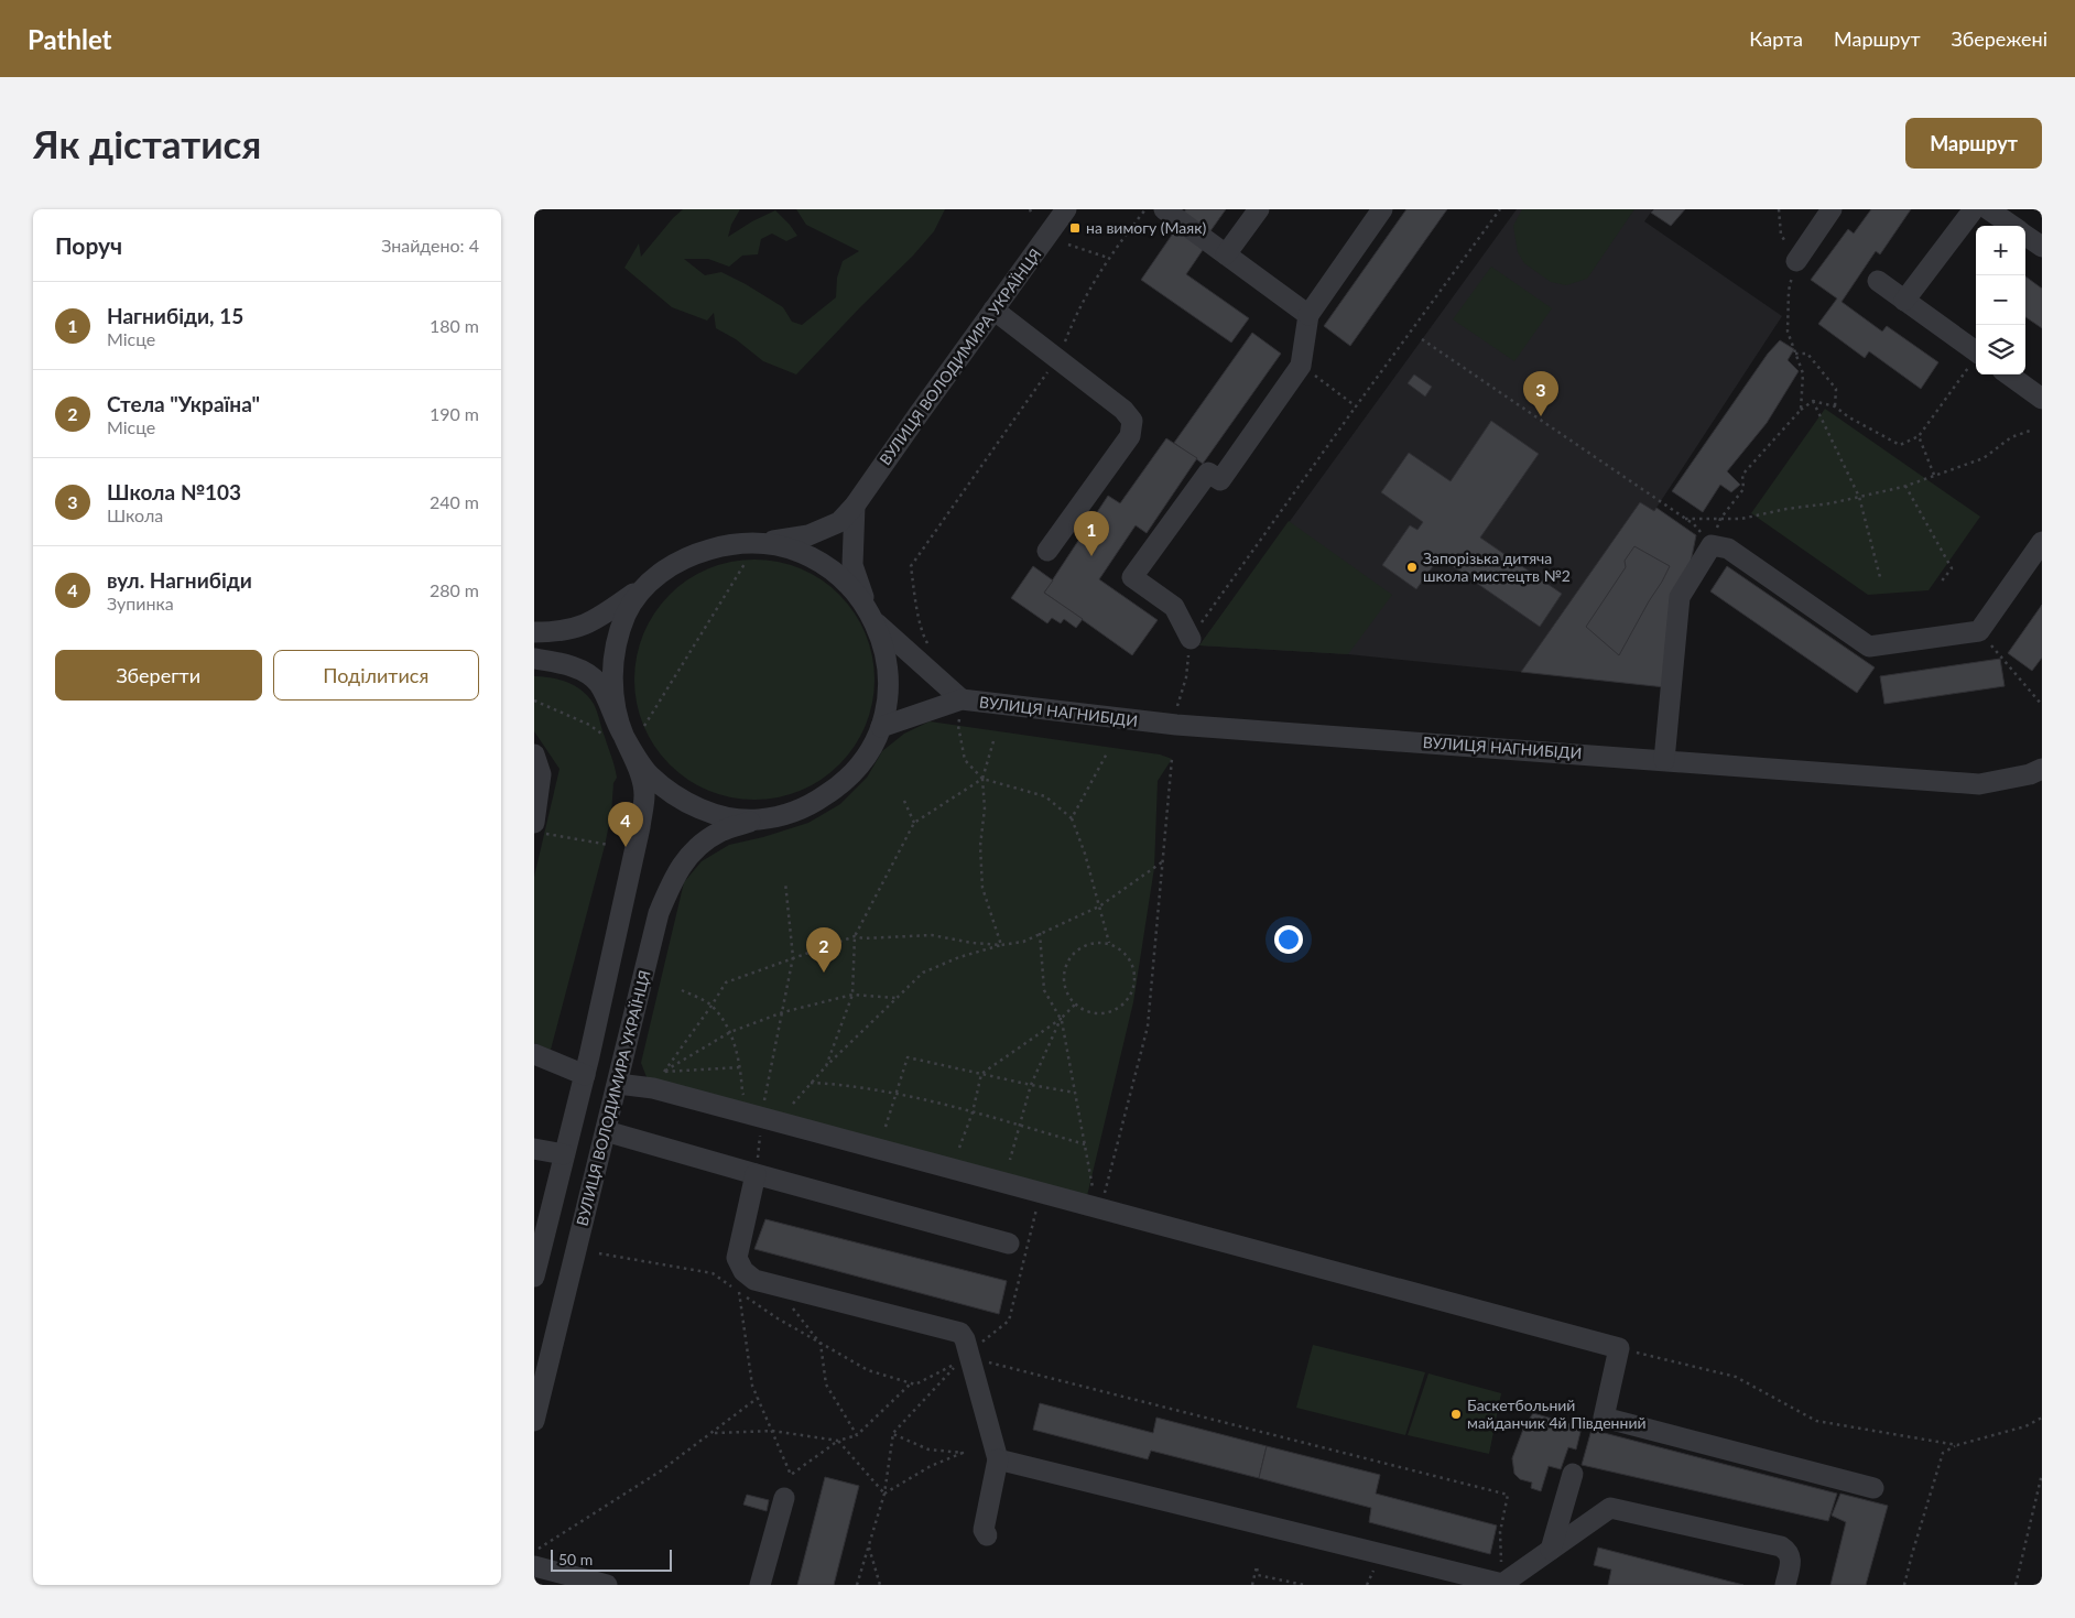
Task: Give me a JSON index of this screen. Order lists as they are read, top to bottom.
{
  "streets": {
    "street": ["ВУЛИЦЯ ВОЛОДИМИРА УКРАЇНЦЯ", "ВУЛИЦЯ НАГНИБІДИ"]
  },
  "crossings": [
    ["ВУЛИЦЯ ВОЛОДИМИРА УКРАЇНЦЯ", "ВУЛИЦЯ НАГНИБІДИ"]
  ],
  "places": {
    "transit": ["на вимогу (Маяк)"],
    "other": ["Запорізька дитяча школа мистецтв №2", "Баскетбольний майданчик 4й Південний"]
  },
  "scale_bar": "50 m",
  "page": {
    "header": "Pathlet",
    "nav": ["Карта", "Маршрут", "Збережені"],
    "buttons": [
      "Маршрут",
      ["Зберегти", "Поділитися"]
    ],
    "title": "Як дістатися",
    "heading": ["Поруч", "Знайдено: 4"],
    "map_buttons": ["+", "−"],
    "list": [
      {
        "mark": "1",
        "name": "Нагнибіди, 15",
        "note": "Місце",
        "value": "180 m"
      },
      {
        "mark": "2",
        "name": "Стела \"Україна\"",
        "note": "Місце",
        "value": "190 m"
      },
      {
        "mark": "3",
        "name": "Школа №103",
        "note": "Школа",
        "value": "240 m"
      },
      {
        "mark": "4",
        "name": "вул. Нагнибіди",
        "note": "Зупинка",
        "value": "280 m"
      }
    ],
    "pins": [
      "3",
      "1",
      "4",
      "2"
    ],
    "scale": "50 m"
  }
}
